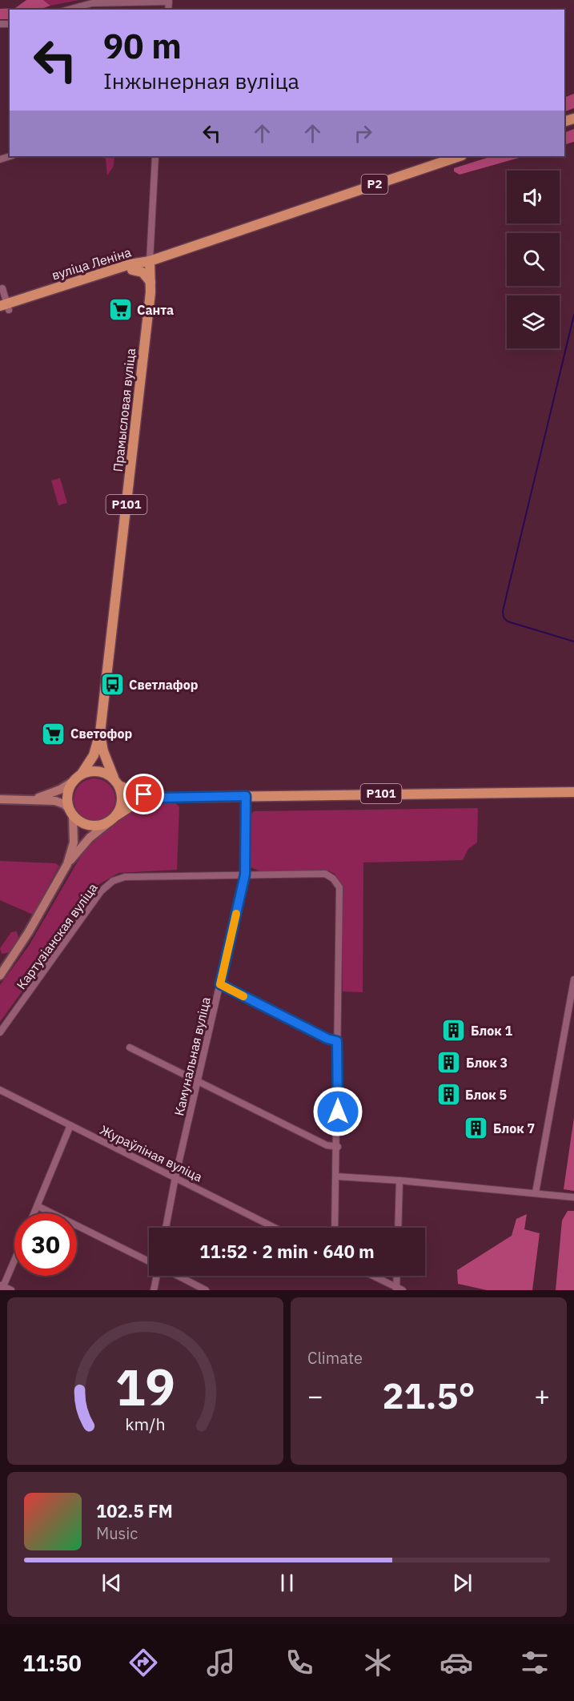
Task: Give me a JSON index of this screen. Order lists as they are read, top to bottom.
{
  "streets": {
    "main road": [
      "Р2",
      "вуліца Леніна",
      "Прамысловая вуліца",
      "Р101"
    ],
    "street": ["Картузіанская вуліца", "Камунальная вуліца", "Жураўліная вуліца"]
  },
  "crossings": [
    ["Р2", "вуліца Леніна"],
    ["Р2", "Прамысловая вуліца"],
    ["вуліца Леніна", "Прамысловая вуліца"],
    ["Прамысловая вуліца", "Р101"],
    ["Р101", "Камунальная вуліца"],
    ["Картузіанская вуліца", "Камунальная вуліца"],
    ["Камунальная вуліца", "Жураўліная вуліца"]
  ],
  "places": {
    "supermarket": ["Санта", "Светофор"],
    "bus stop": ["Светлафор"],
    "building": [
      "Блок 1",
      "Блок 3",
      "Блок 5",
      "Блок 7"
    ]
  },
  "page": {
    "turn": ["90 m", "Інжынерная вуліца"],
    "limit": "30",
    "trip": "11:52 · 2 min · 640 m",
    "tile": "Climate",
    "heat": ["−", "21.5°", "+"],
    "song": ["102.5 FM", "Music"],
    "tabs": "11:50",
    "gauge": ["19", "km/h"]
  }
}
